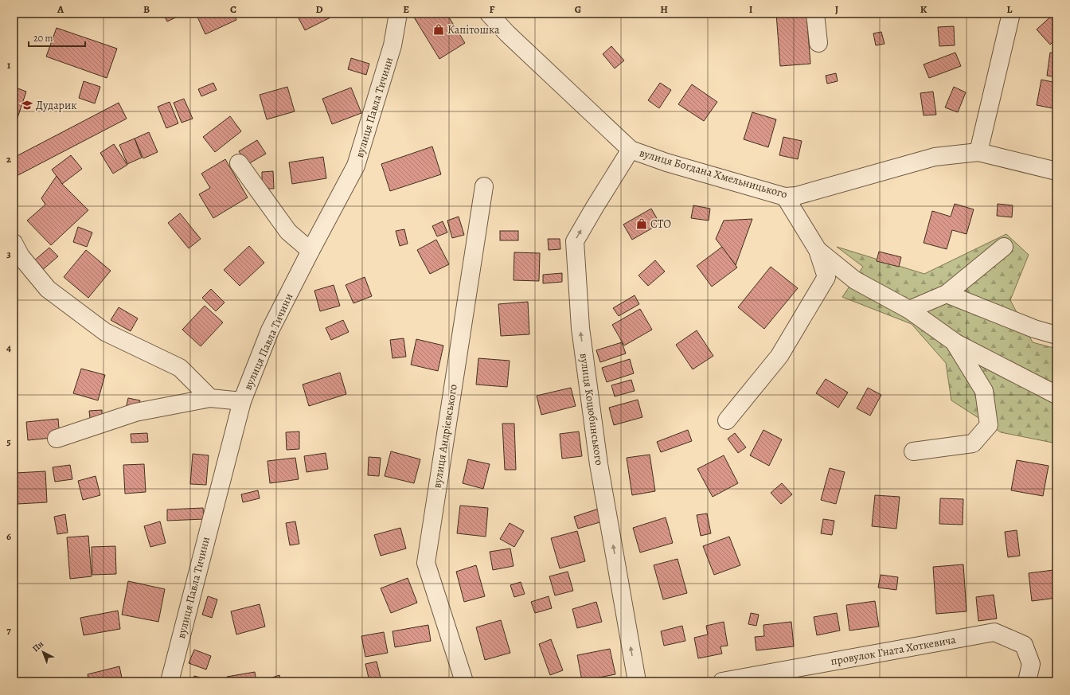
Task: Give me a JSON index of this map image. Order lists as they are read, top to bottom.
{
  "streets": {
    "street": [
      "вулиця Павла Тичини",
      "вулиця Богдана Хмельницького",
      "вулиця Коцюбинського",
      "вулиця Андрієвського",
      "провулок Гната Хоткевича"
    ]
  },
  "crossings": [
    ["вулиця Богдана Хмельницького", "вулиця Коцюбинського"]
  ],
  "one_way": ["вулиця Коцюбинського"],
  "places": {
    "shop": ["Капітошка", "СТО"],
    "school or university": ["Дударик"]
  },
  "scale_bar": "20 m",
  "north": "top left",
  "grid": {
    "columns": [
      "A",
      "B",
      "C",
      "D",
      "E",
      "F",
      "G",
      "H",
      "I",
      "J",
      "K",
      "L"
    ],
    "rows": [
      "1",
      "2",
      "3",
      "4",
      "5",
      "6",
      "7"
    ]
  }
}
